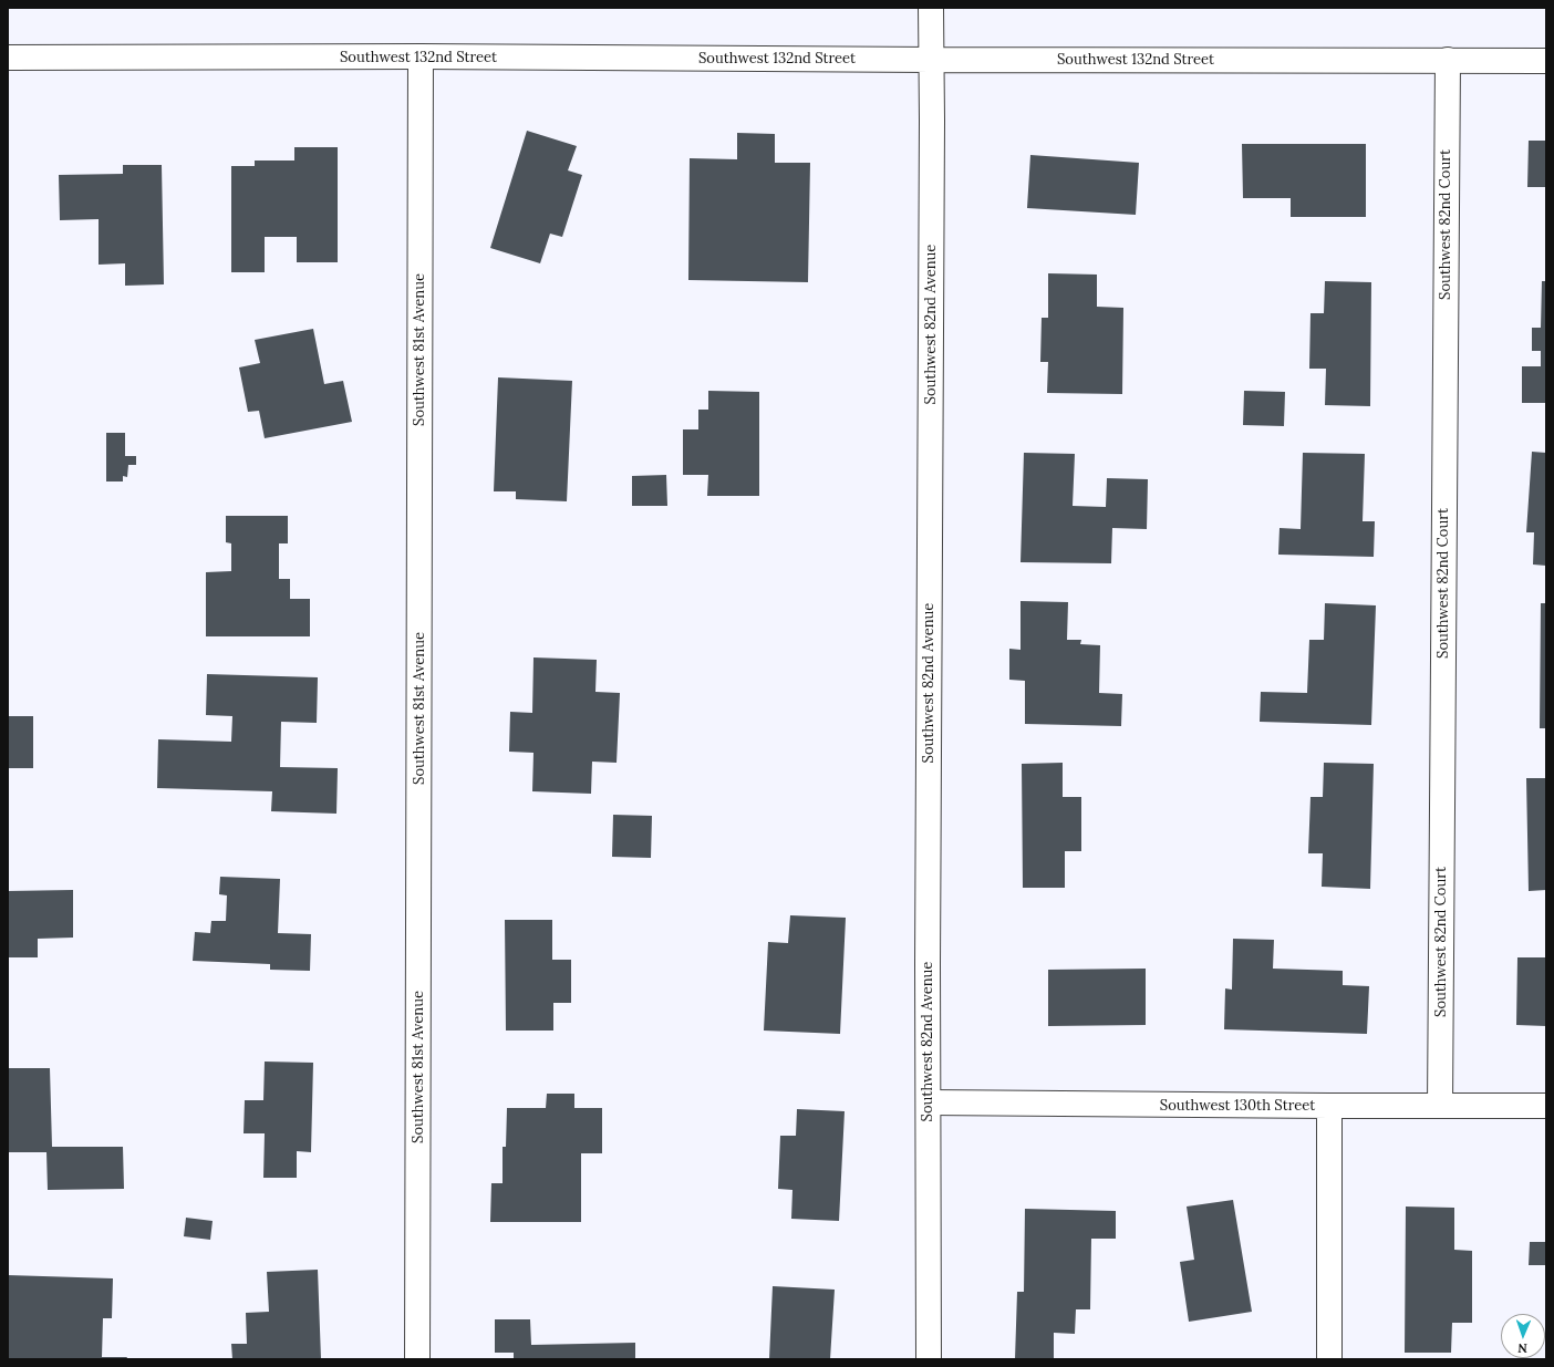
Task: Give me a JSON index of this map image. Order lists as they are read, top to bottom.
{
  "streets": {
    "street": [
      "Southwest 132nd Street",
      "Southwest 82nd Court",
      "Southwest 82nd Avenue",
      "Southwest 81st Avenue",
      "Southwest 130th Street"
    ]
  },
  "crossings": [
    ["Southwest 132nd Street", "Southwest 82nd Court"],
    ["Southwest 132nd Street", "Southwest 82nd Avenue"],
    ["Southwest 132nd Street", "Southwest 81st Avenue"],
    ["Southwest 82nd Court", "Southwest 130th Street"],
    ["Southwest 82nd Avenue", "Southwest 130th Street"]
  ],
  "north": "bottom"
}
